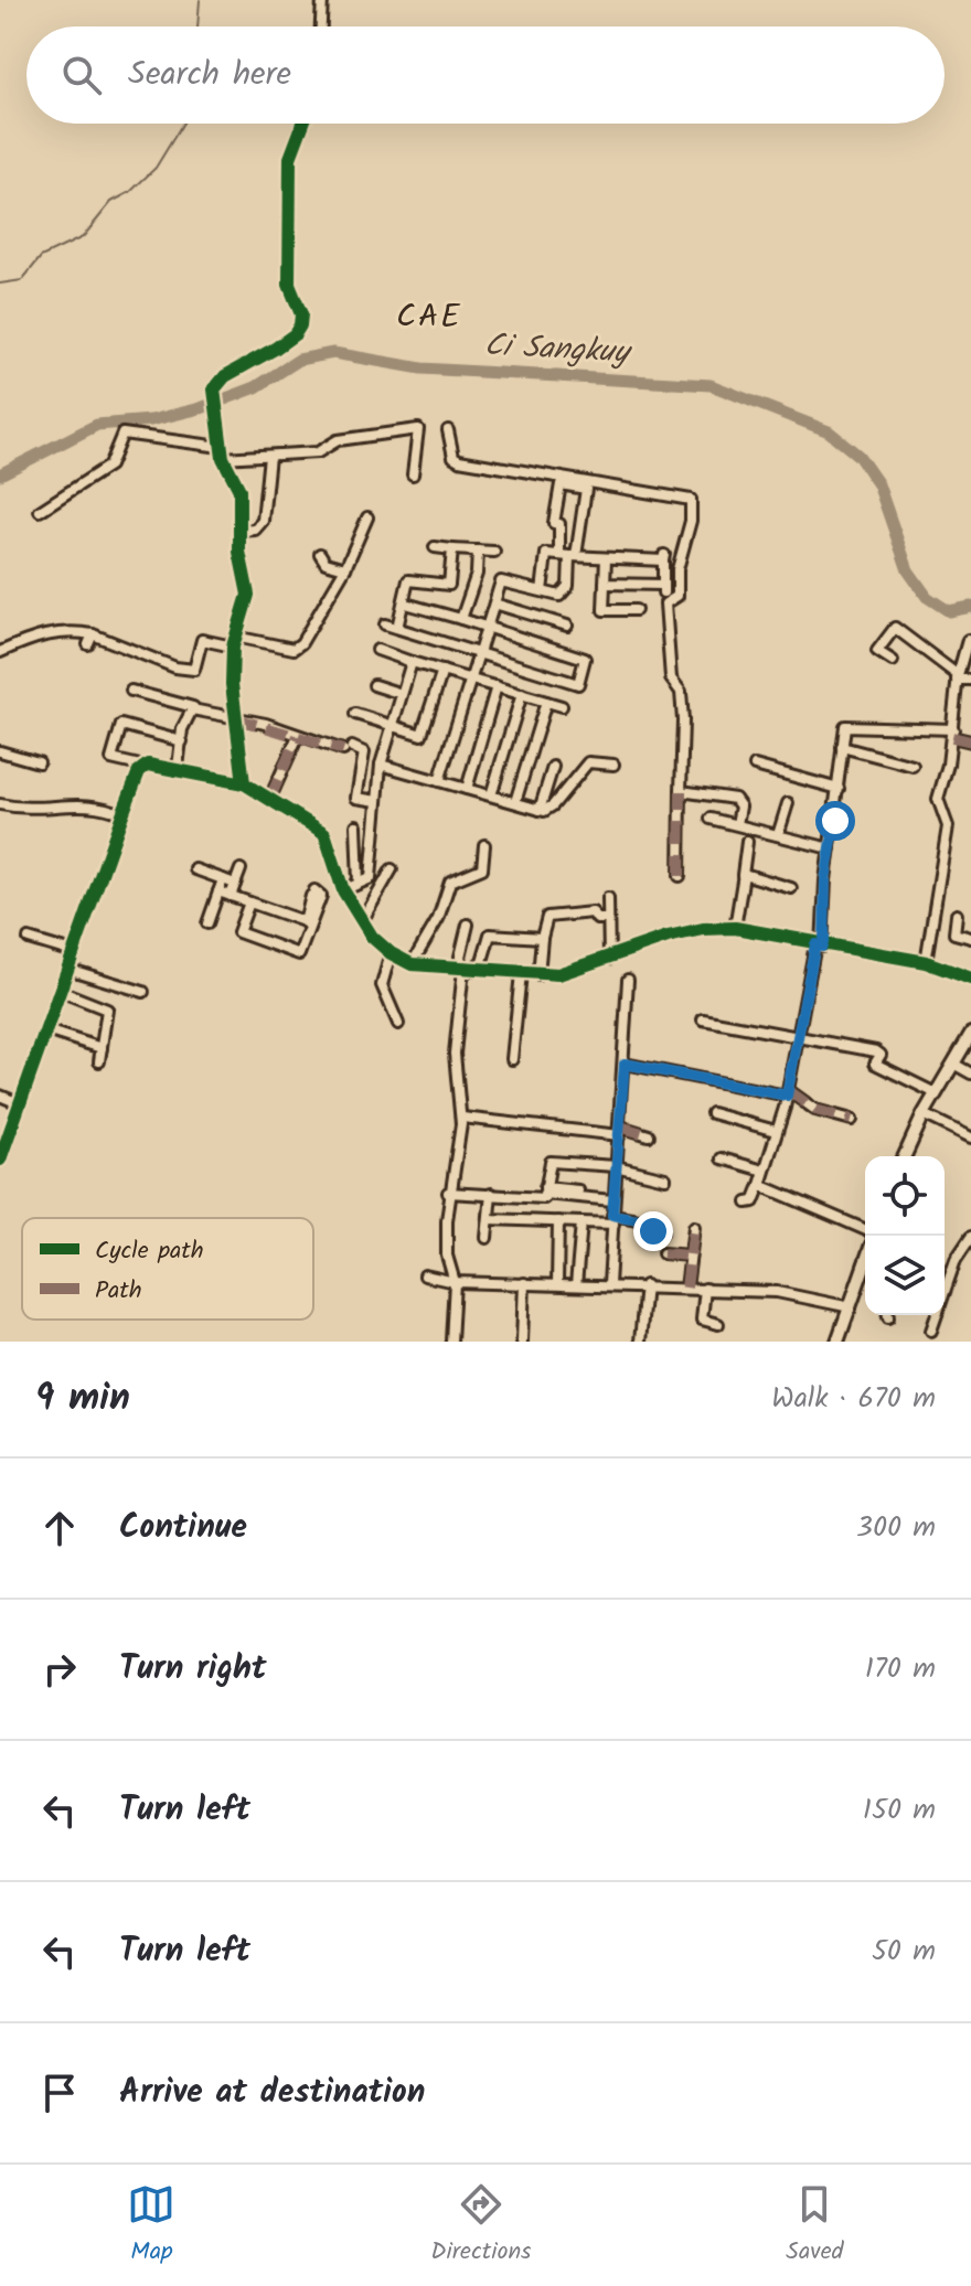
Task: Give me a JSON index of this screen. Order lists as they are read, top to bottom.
{
  "districts": ["CAE"],
  "water": ["Ci Sangkuy"],
  "legend": ["Cycle path", "Path"],
  "page": {
    "search": "Search here",
    "heading": ["9 min", "Walk · 670 m"],
    "list": [
      ["Continue", "300 m"],
      ["Turn right", "170 m"],
      ["Turn left", "150 m"],
      ["Turn left", "50 m"],
      "Arrive at destination"
    ],
    "nav": ["Map", "Directions", "Saved"]
  }
}
